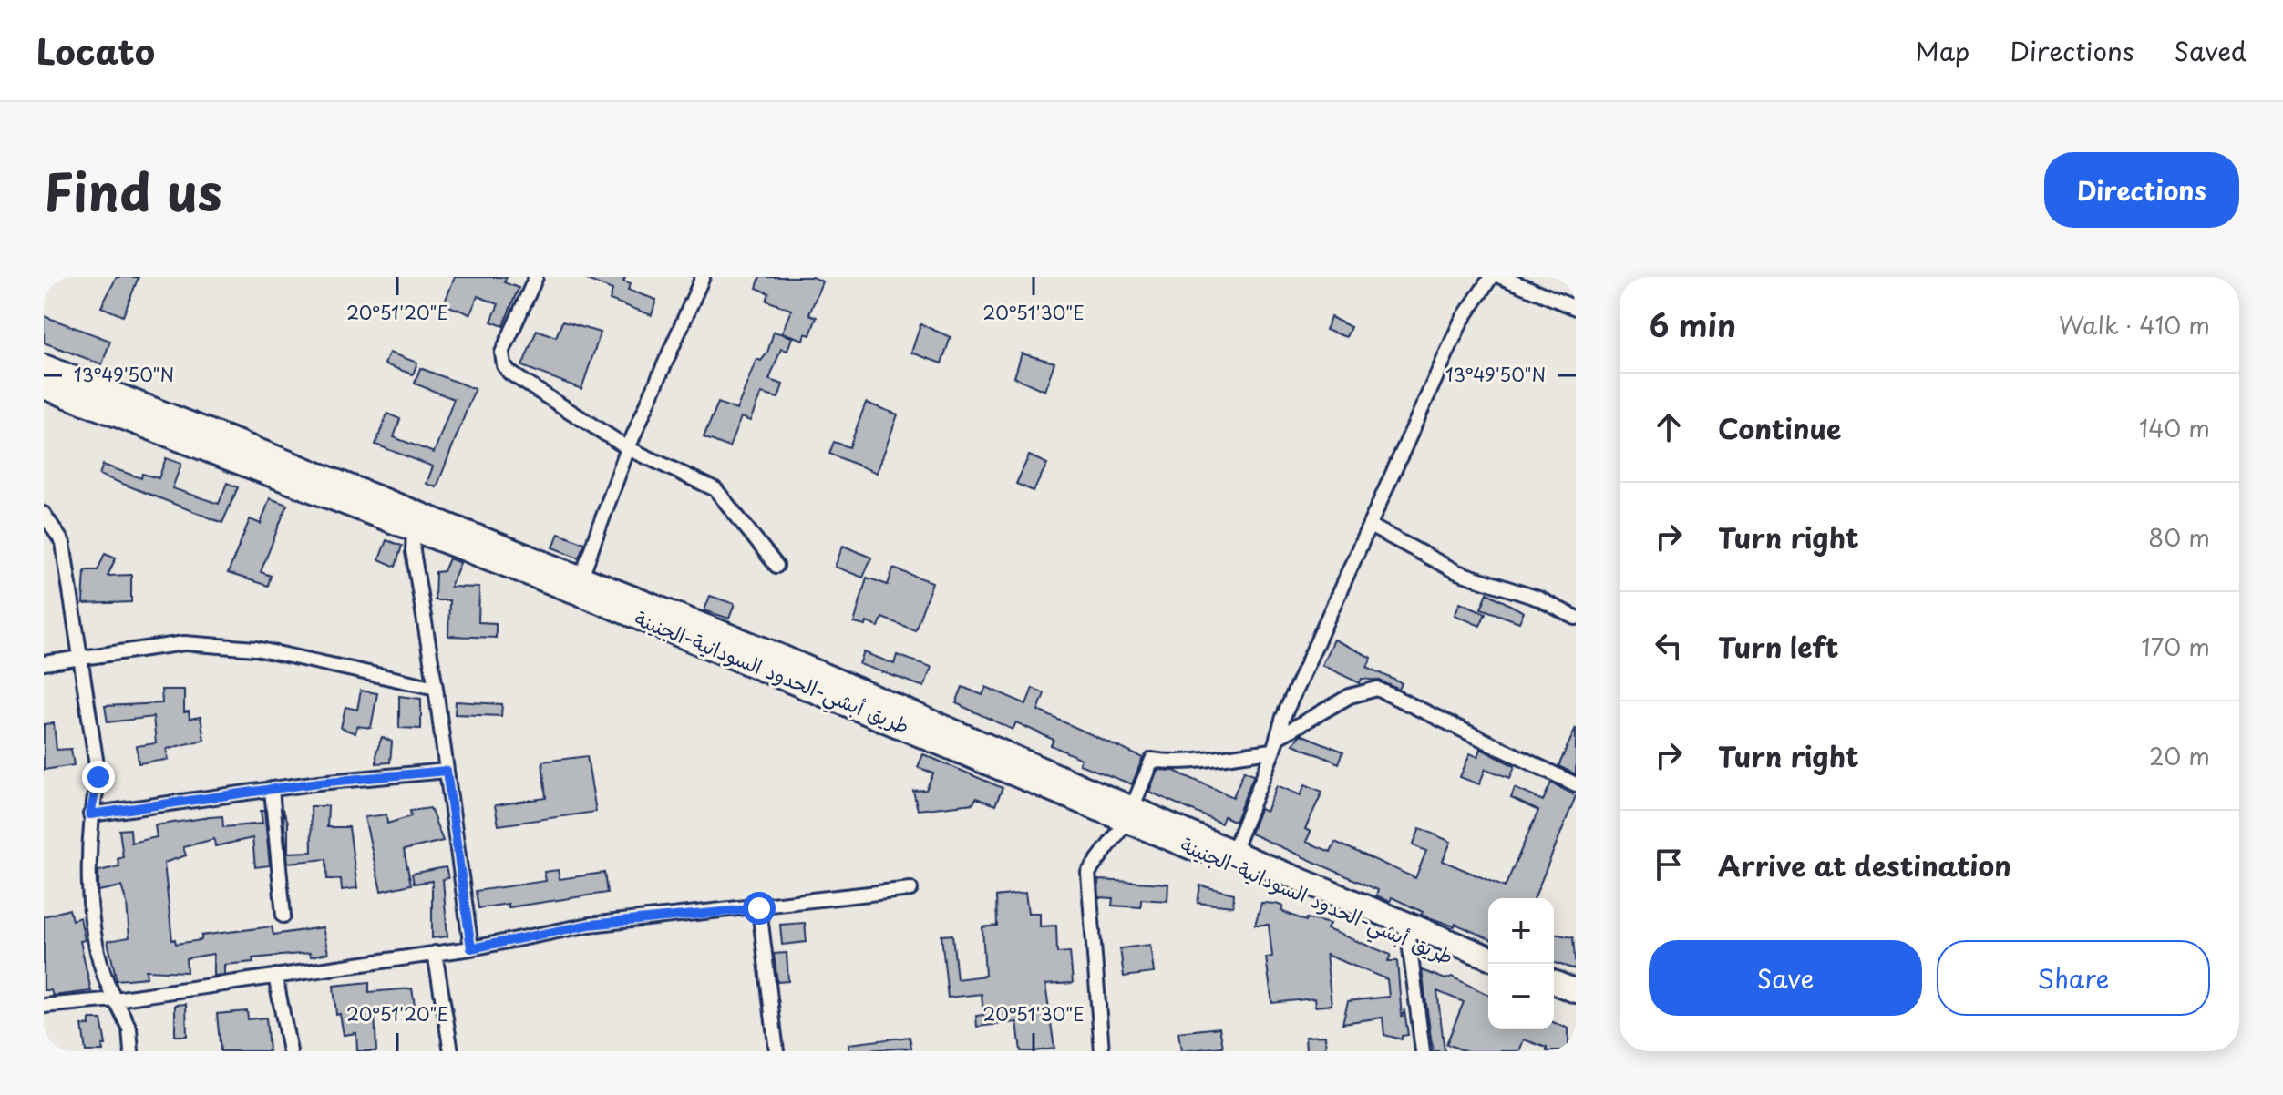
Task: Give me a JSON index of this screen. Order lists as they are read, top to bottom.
{
  "streets": {
    "highway": ["طريق أبشي-الحدود السودانية-الجنينة"]
  },
  "page": {
    "header": "Locato",
    "nav": ["Map", "Directions", "Saved"],
    "title": "Find us",
    "buttons": [
      "Directions",
      ["Save", "Share"]
    ],
    "heading": ["6 min", "Walk · 410 m"],
    "list": [
      ["Continue", "140 m"],
      ["Turn right", "80 m"],
      ["Turn left", "170 m"],
      ["Turn right", "20 m"],
      "Arrive at destination"
    ],
    "map_buttons": ["+", "−"]
  },
  "coordinates": ["20°51'20\"E", "20°51'30\"E", "13°49'50\"N"]
}
